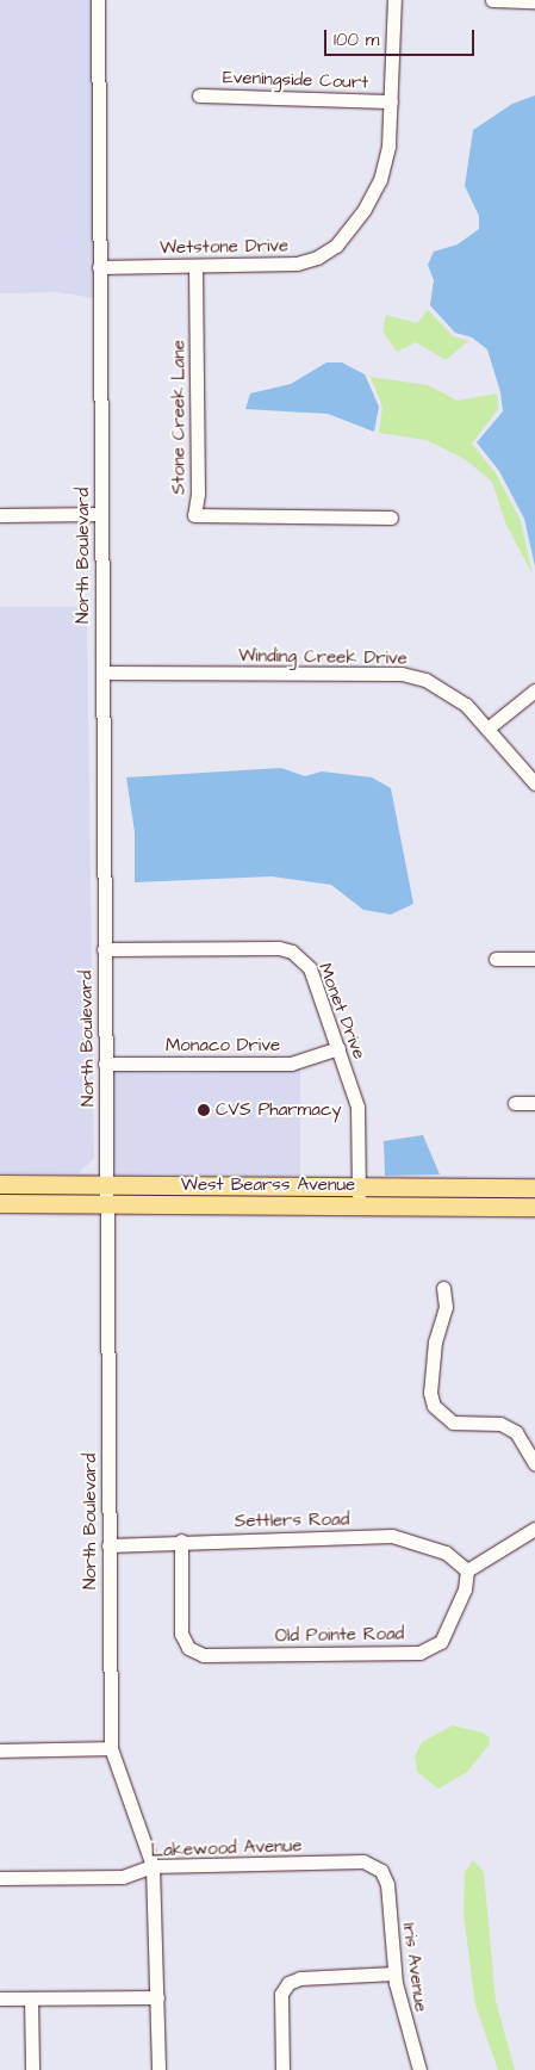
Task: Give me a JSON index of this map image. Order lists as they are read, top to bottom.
{
  "streets": {
    "main road": ["West Bearss Avenue"],
    "street": [
      "Eveningside Court",
      "Wetstone Drive",
      "Stone Creek Lane",
      "North Boulevard",
      "Winding Creek Drive",
      "Monet Drive",
      "Monaco Drive",
      "Settlers Road",
      "Old Pointe Road",
      "Lakewood Avenue",
      "Iris Avenue"
    ]
  },
  "crossings": [
    ["Eveningside Court", "Wetstone Drive"],
    ["Wetstone Drive", "Stone Creek Lane"],
    ["Wetstone Drive", "North Boulevard"],
    ["North Boulevard", "Winding Creek Drive"],
    ["North Boulevard", "Monet Drive"],
    ["North Boulevard", "Monaco Drive"],
    ["North Boulevard", "West Bearss Avenue"],
    ["North Boulevard", "Settlers Road"],
    ["North Boulevard", "Lakewood Avenue"],
    ["Monet Drive", "Monaco Drive"],
    ["Monet Drive", "West Bearss Avenue"],
    ["Settlers Road", "Old Pointe Road"],
    ["Lakewood Avenue", "Iris Avenue"]
  ],
  "places": ["CVS Pharmacy"],
  "scale_bar": "100 m"
}
